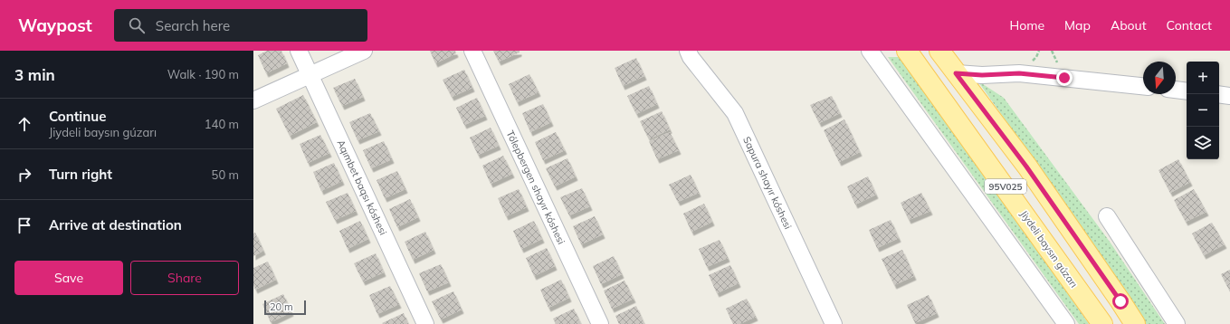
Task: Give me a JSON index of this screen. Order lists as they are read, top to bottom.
{
  "streets": {
    "main road": ["95V025", "Jiydeli baysın gúzarı"],
    "street": ["Sapura shayır kóshesi", "Aqımbet baqsı kóshesi", "Tólepbergen shayır kóshesi"]
  },
  "scale_bar": "20 m",
  "north": "bottom",
  "page": {
    "header": "Waypost",
    "search": "Search here",
    "nav": [
      "Home",
      "Map",
      "About",
      "Contact"
    ],
    "heading": ["3 min", "Walk · 190 m"],
    "map_buttons": ["+", "−"],
    "list": [
      ["Continue", "Jiydeli baysın gúzarı", "140 m"],
      ["Turn right", "50 m"],
      "Arrive at destination"
    ],
    "buttons": ["Save", "Share"],
    "scale": "20 m"
  }
}
